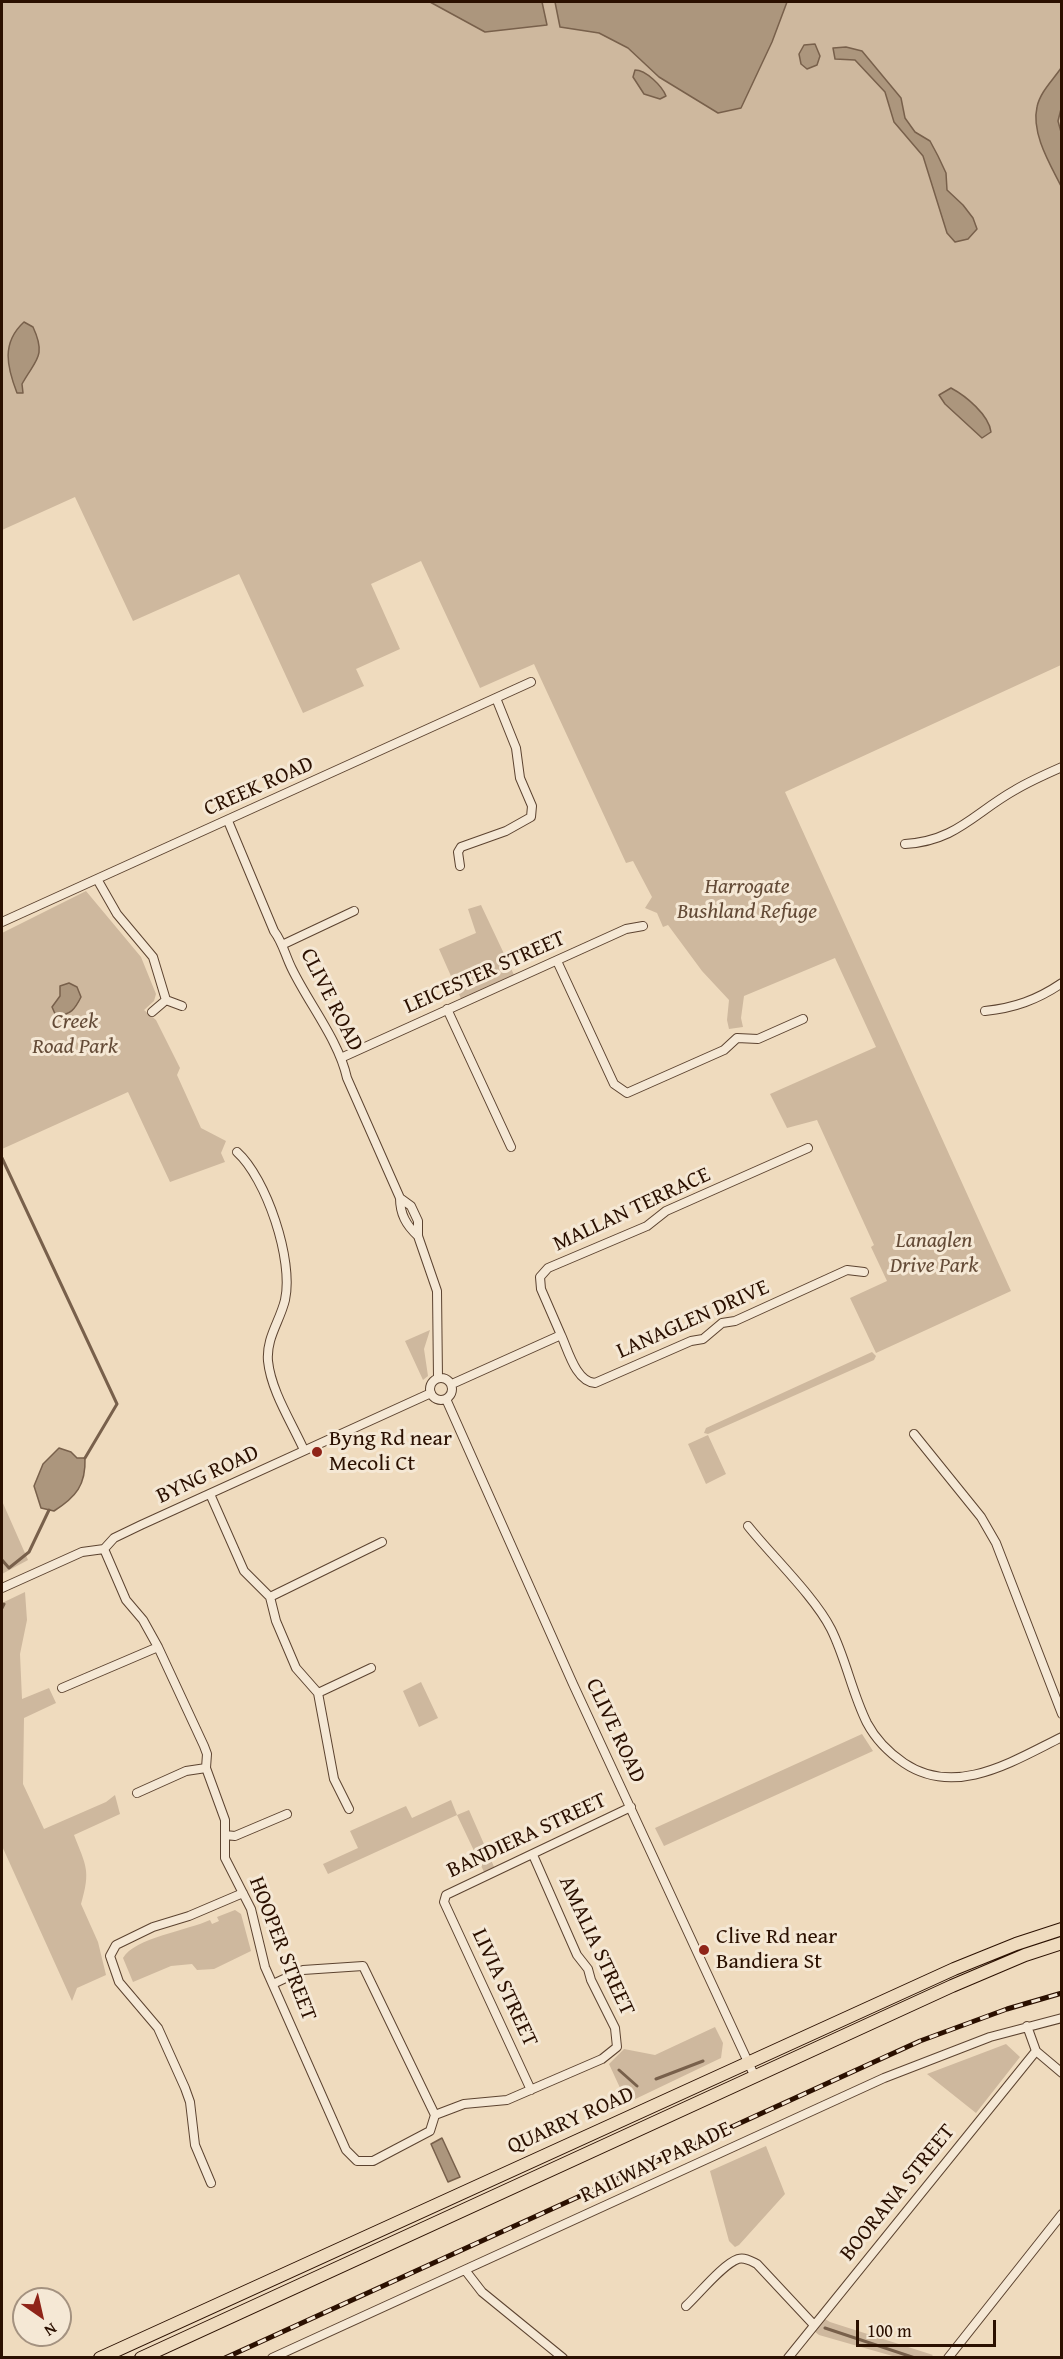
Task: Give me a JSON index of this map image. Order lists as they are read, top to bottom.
{
  "streets": {
    "main road": ["QUARRY ROAD"],
    "street": [
      "CREEK ROAD",
      "LEICESTER STREET",
      "CLIVE ROAD",
      "MALLAN TERRACE",
      "LANAGLEN DRIVE",
      "BYNG ROAD",
      "BANDIERA STREET",
      "AMALIA STREET",
      "HOOPER STREET",
      "LIVIA STREET",
      "RAILWAY PARADE",
      "BOORANA STREET"
    ]
  },
  "crossings": [
    ["CREEK ROAD", "CLIVE ROAD"],
    ["LEICESTER STREET", "CLIVE ROAD"],
    ["CLIVE ROAD", "BYNG ROAD"],
    ["CLIVE ROAD", "BANDIERA STREET"],
    ["CLIVE ROAD", "QUARRY ROAD"],
    ["MALLAN TERRACE", "LANAGLEN DRIVE"],
    ["BYNG ROAD", "HOOPER STREET"],
    ["BANDIERA STREET", "AMALIA STREET"],
    ["BANDIERA STREET", "LIVIA STREET"],
    ["AMALIA STREET", "HOOPER STREET"],
    ["AMALIA STREET", "LIVIA STREET"]
  ],
  "parks": ["Harrogate Bushland Refuge", "Creek Road Park", "Lanaglen Drive Park"],
  "places": ["Byng Rd near Mecoli Ct", "Clive Rd near Bandiera St"],
  "scale_bar": "100 m",
  "north": "bottom right"
}
